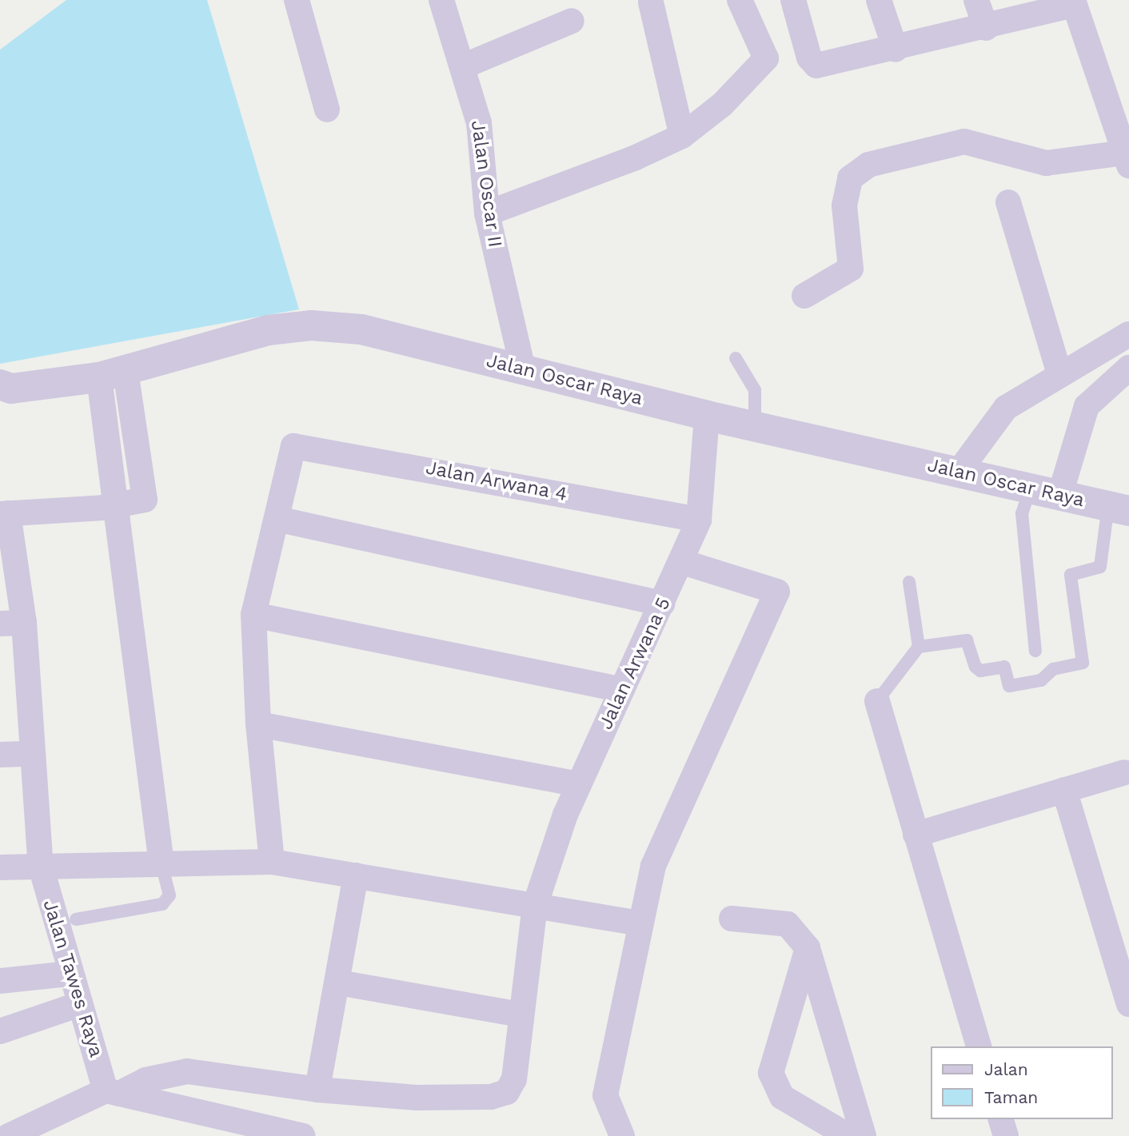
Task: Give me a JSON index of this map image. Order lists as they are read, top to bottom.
{
  "streets": {
    "street": [
      "Jalan Oscar II",
      "Jalan Oscar Raya",
      "Jalan Arwana 4",
      "Jalan Arwana 5",
      "Jalan Tawes Raya"
    ]
  },
  "crossings": [
    ["Jalan Oscar II", "Jalan Oscar Raya"],
    ["Jalan Oscar Raya", "Jalan Arwana 5"],
    ["Jalan Arwana 4", "Jalan Arwana 5"]
  ],
  "legend": ["Jalan", "Taman"]
}
